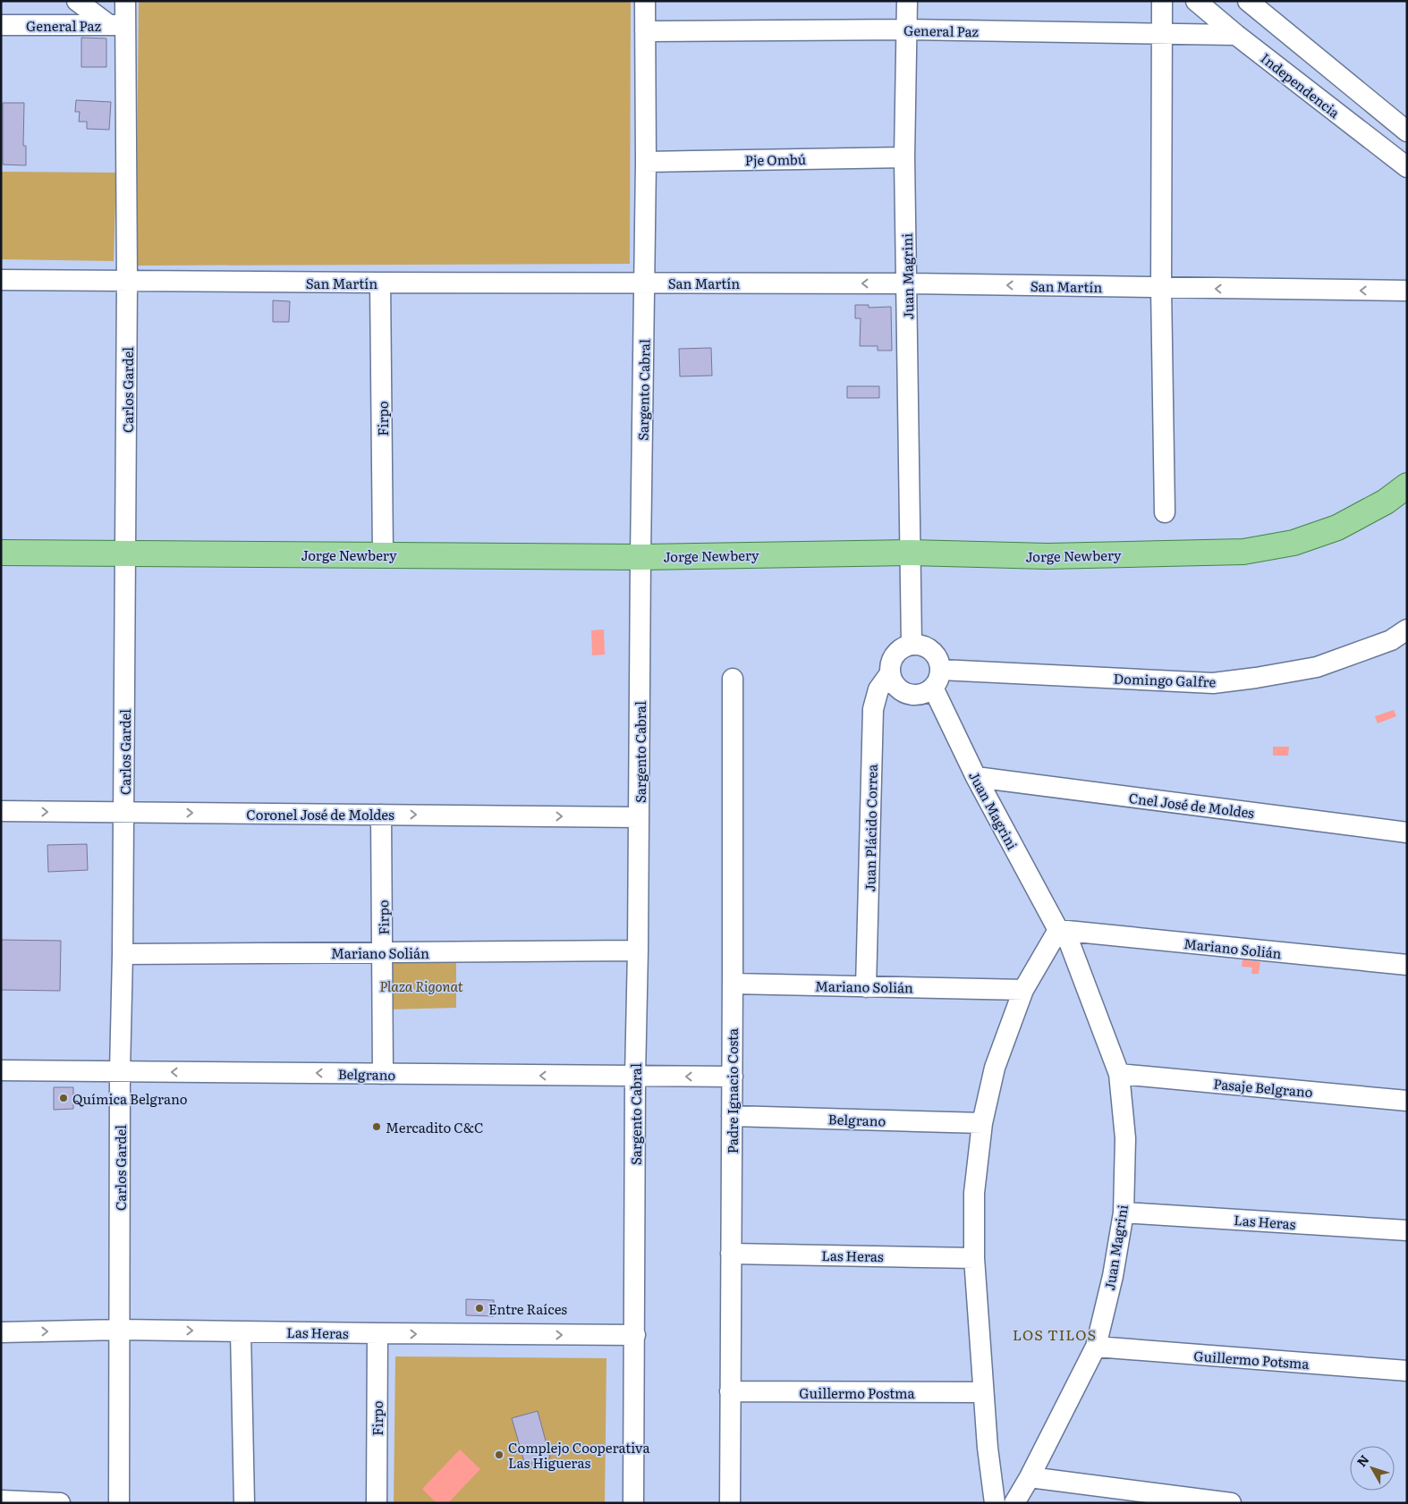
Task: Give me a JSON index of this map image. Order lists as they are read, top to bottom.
{
  "streets": {
    "main road": ["Jorge Newbery"],
    "street": [
      "General Paz",
      "Independencia",
      "Pje Ombú",
      "Juan Magrini",
      "San Martín",
      "Carlos Gardel",
      "Sargento Cabral",
      "Firpo",
      "Domingo Galfre",
      "Cnel José de Moldes",
      "Coronel José de Moldes",
      "Juan Plácido Correa",
      "Mariano Solián",
      "Belgrano",
      "Pasaje Belgrano",
      "Padre Ignacio Costa",
      "Las Heras",
      "Guillermo Potsma",
      "Guillermo Postma"
    ]
  },
  "crossings": [
    ["General Paz", "Independencia"],
    ["General Paz", "Juan Magrini"],
    ["General Paz", "Carlos Gardel"],
    ["General Paz", "Sargento Cabral"],
    ["Pje Ombú", "Juan Magrini"],
    ["Pje Ombú", "Sargento Cabral"],
    ["Juan Magrini", "San Martín"],
    ["Juan Magrini", "Jorge Newbery"],
    ["Juan Magrini", "Domingo Galfre"],
    ["Juan Magrini", "Cnel José de Moldes"],
    ["Juan Magrini", "Juan Plácido Correa"],
    ["Juan Magrini", "Mariano Solián"],
    ["Juan Magrini", "Pasaje Belgrano"],
    ["Juan Magrini", "Las Heras"],
    ["Juan Magrini", "Guillermo Potsma"],
    ["San Martín", "Carlos Gardel"],
    ["San Martín", "Sargento Cabral"],
    ["San Martín", "Firpo"],
    ["Carlos Gardel", "Jorge Newbery"],
    ["Carlos Gardel", "Coronel José de Moldes"],
    ["Carlos Gardel", "Mariano Solián"],
    ["Carlos Gardel", "Belgrano"],
    ["Carlos Gardel", "Las Heras"],
    ["Sargento Cabral", "Jorge Newbery"],
    ["Sargento Cabral", "Coronel José de Moldes"],
    ["Sargento Cabral", "Mariano Solián"],
    ["Sargento Cabral", "Belgrano"],
    ["Sargento Cabral", "Las Heras"],
    ["Firpo", "Jorge Newbery"],
    ["Firpo", "Coronel José de Moldes"],
    ["Firpo", "Mariano Solián"],
    ["Firpo", "Belgrano"],
    ["Firpo", "Las Heras"],
    ["Domingo Galfre", "Juan Plácido Correa"],
    ["Juan Plácido Correa", "Mariano Solián"],
    ["Mariano Solián", "Padre Ignacio Costa"],
    ["Belgrano", "Padre Ignacio Costa"],
    ["Padre Ignacio Costa", "Las Heras"],
    ["Padre Ignacio Costa", "Guillermo Postma"]
  ],
  "one_way": [
    "San Martín",
    "Coronel José de Moldes",
    "Belgrano",
    "Las Heras"
  ],
  "districts": ["LOS TILOS"],
  "parks": ["Plaza Rigonat"],
  "places": [
    "Química Belgrano",
    "Mercadito C&C",
    "Entre Raíces",
    "Complejo Cooperativa Las Higueras"
  ],
  "north": "top left"
}
